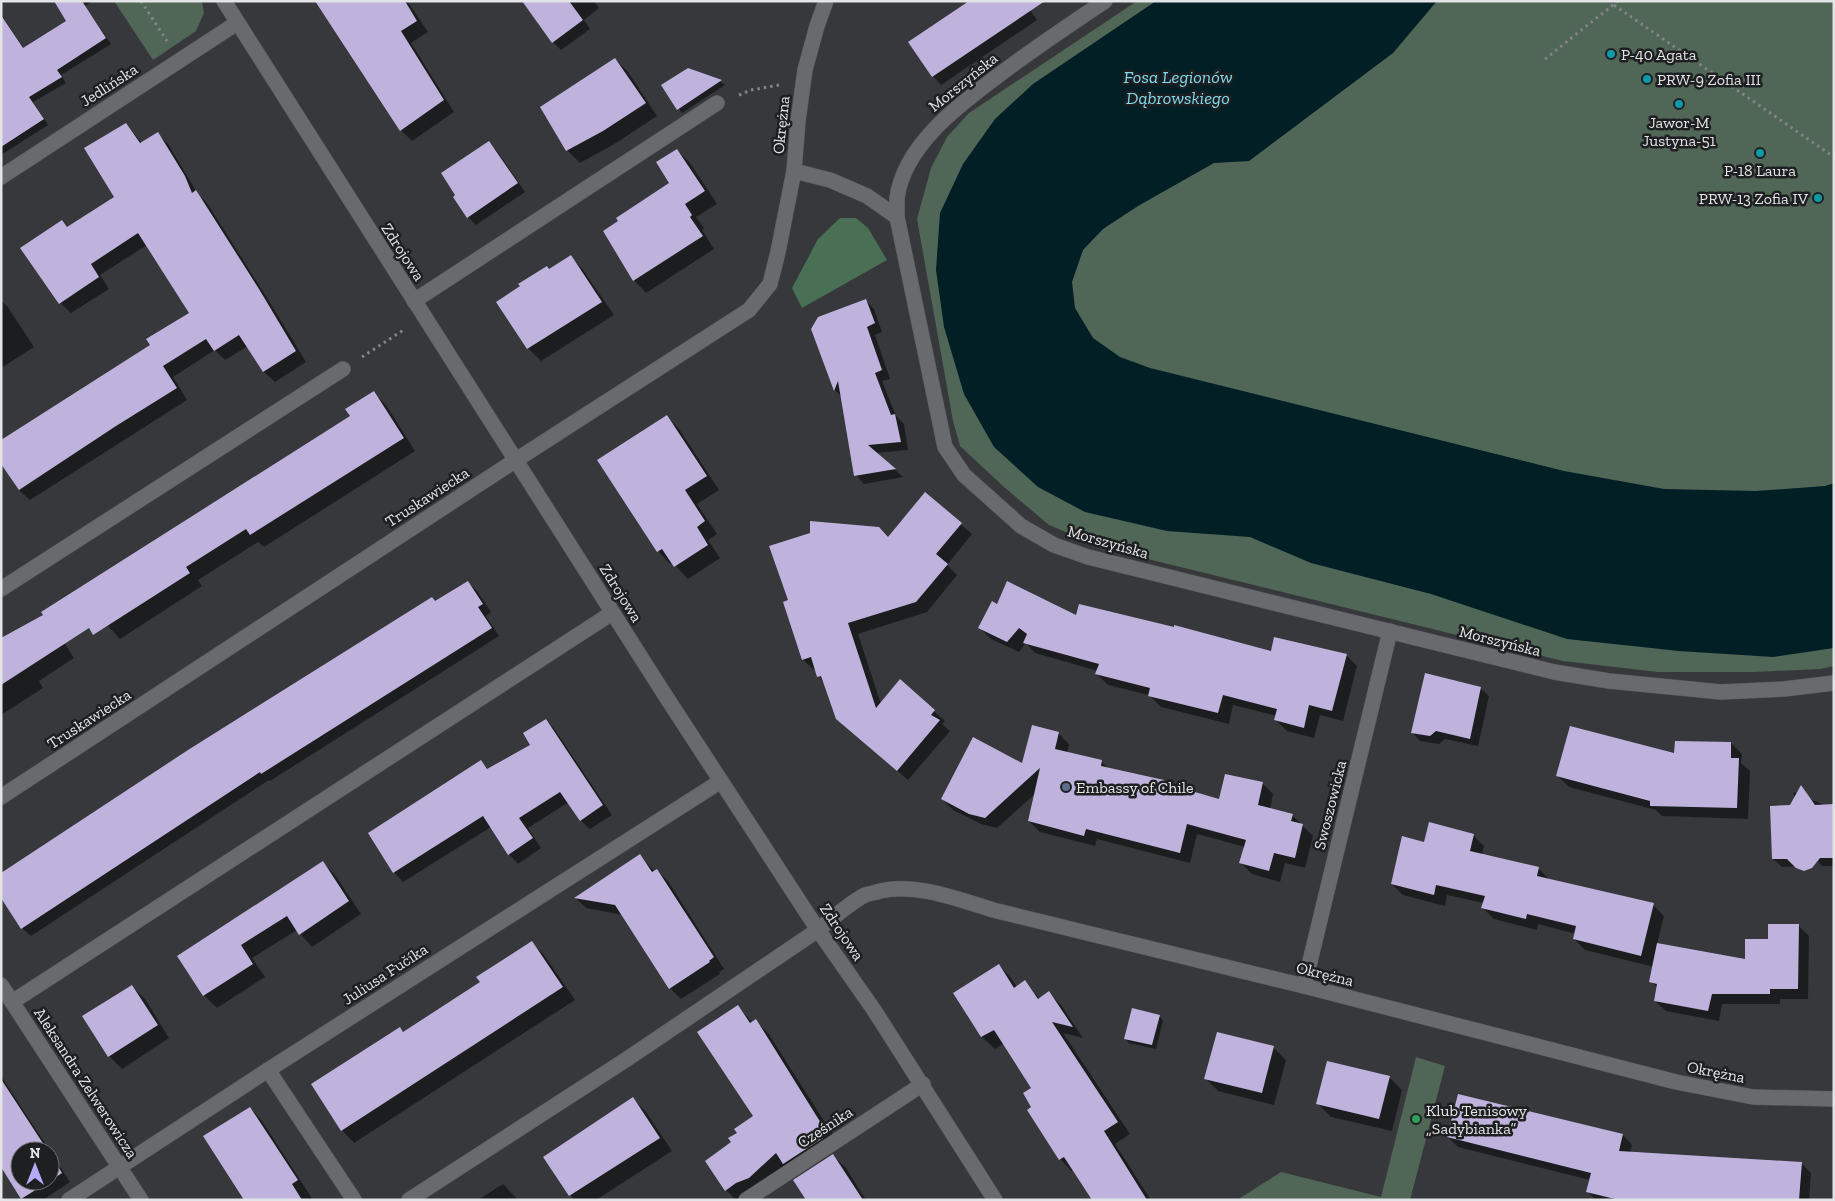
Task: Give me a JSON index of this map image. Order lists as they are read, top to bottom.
{
  "streets": {
    "street": [
      "Morszyńska",
      "Jedlińska",
      "Okrężna",
      "Zdrojowa",
      "Truskawiecka",
      "Swoszowicka",
      "Juliusa Fučíka",
      "Aleksandra Zelwerowicza",
      "Cześnika"
    ]
  },
  "crossings": [
    ["Morszyńska", "Okrężna"],
    ["Morszyńska", "Swoszowicka"],
    ["Jedlińska", "Zdrojowa"],
    ["Okrężna", "Zdrojowa"],
    ["Okrężna", "Truskawiecka"],
    ["Okrężna", "Swoszowicka"],
    ["Zdrojowa", "Truskawiecka"],
    ["Zdrojowa", "Juliusa Fučíka"],
    ["Zdrojowa", "Cześnika"],
    ["Juliusa Fučíka", "Aleksandra Zelwerowicza"]
  ],
  "water": ["Fosa Legionów Dąbrowskiego"],
  "places": [
    "P-40 Agata",
    "PRW-9 Zofia III",
    "Jawor-M Justyna-51",
    "P-18 Laura",
    "PRW-13 Zofia IV",
    "Embassy of Chile",
    "Klub Tenisowy „Sadybianka”"
  ],
  "north": "top"
}
